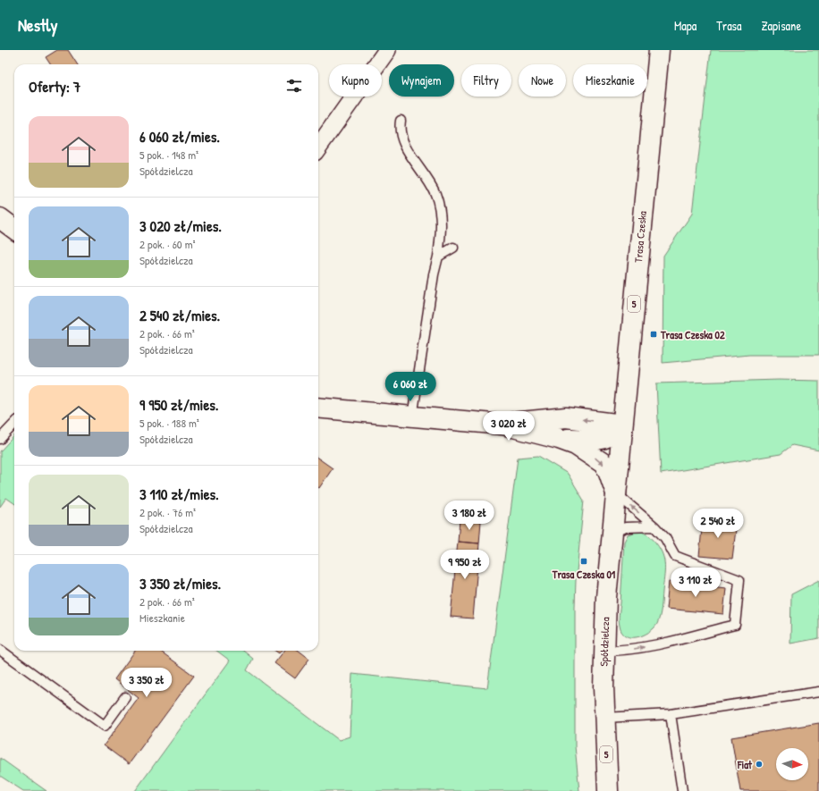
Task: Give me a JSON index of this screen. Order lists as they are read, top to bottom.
{
  "streets": {
    "main road": ["Trasa Czeska", "5", "Spółdzielcza"]
  },
  "crossings": [
    ["Trasa Czeska", "Spółdzielcza"]
  ],
  "places": {
    "transit": ["Trasa Czeska 02", "Trasa Czeska 01"],
    "other": ["Fiat"]
  },
  "north": "right",
  "page": {
    "header": "Nestly",
    "nav": ["Mapa", "Trasa", "Zapisane"],
    "chip": [
      "Kupno",
      "Wynajem",
      "Filtry",
      "Nowe",
      "Mieszkanie"
    ],
    "heading": "Oferty: 7",
    "list": [
      {
        "name": "6 060 zł/mies.",
        "note": "5 pok. · 148 m² · Spółdzielcza"
      },
      {
        "name": "3 020 zł/mies.",
        "note": "2 pok. · 60 m² · Spółdzielcza"
      },
      {
        "name": "2 540 zł/mies.",
        "note": "2 pok. · 66 m² · Spółdzielcza"
      },
      {
        "name": "9 950 zł/mies.",
        "note": "5 pok. · 188 m² · Spółdzielcza"
      },
      {
        "name": "3 110 zł/mies.",
        "note": "2 pok. · 76 m² · Spółdzielcza"
      },
      {
        "name": "3 350 zł/mies.",
        "note": "2 pok. · 66 m² · Mieszkanie"
      }
    ],
    "price": [
      "6 060 zł",
      "3 020 zł",
      "3 180 zł",
      "2 540 zł",
      "9 950 zł",
      "3 110 zł",
      "3 350 zł"
    ]
  }
}
